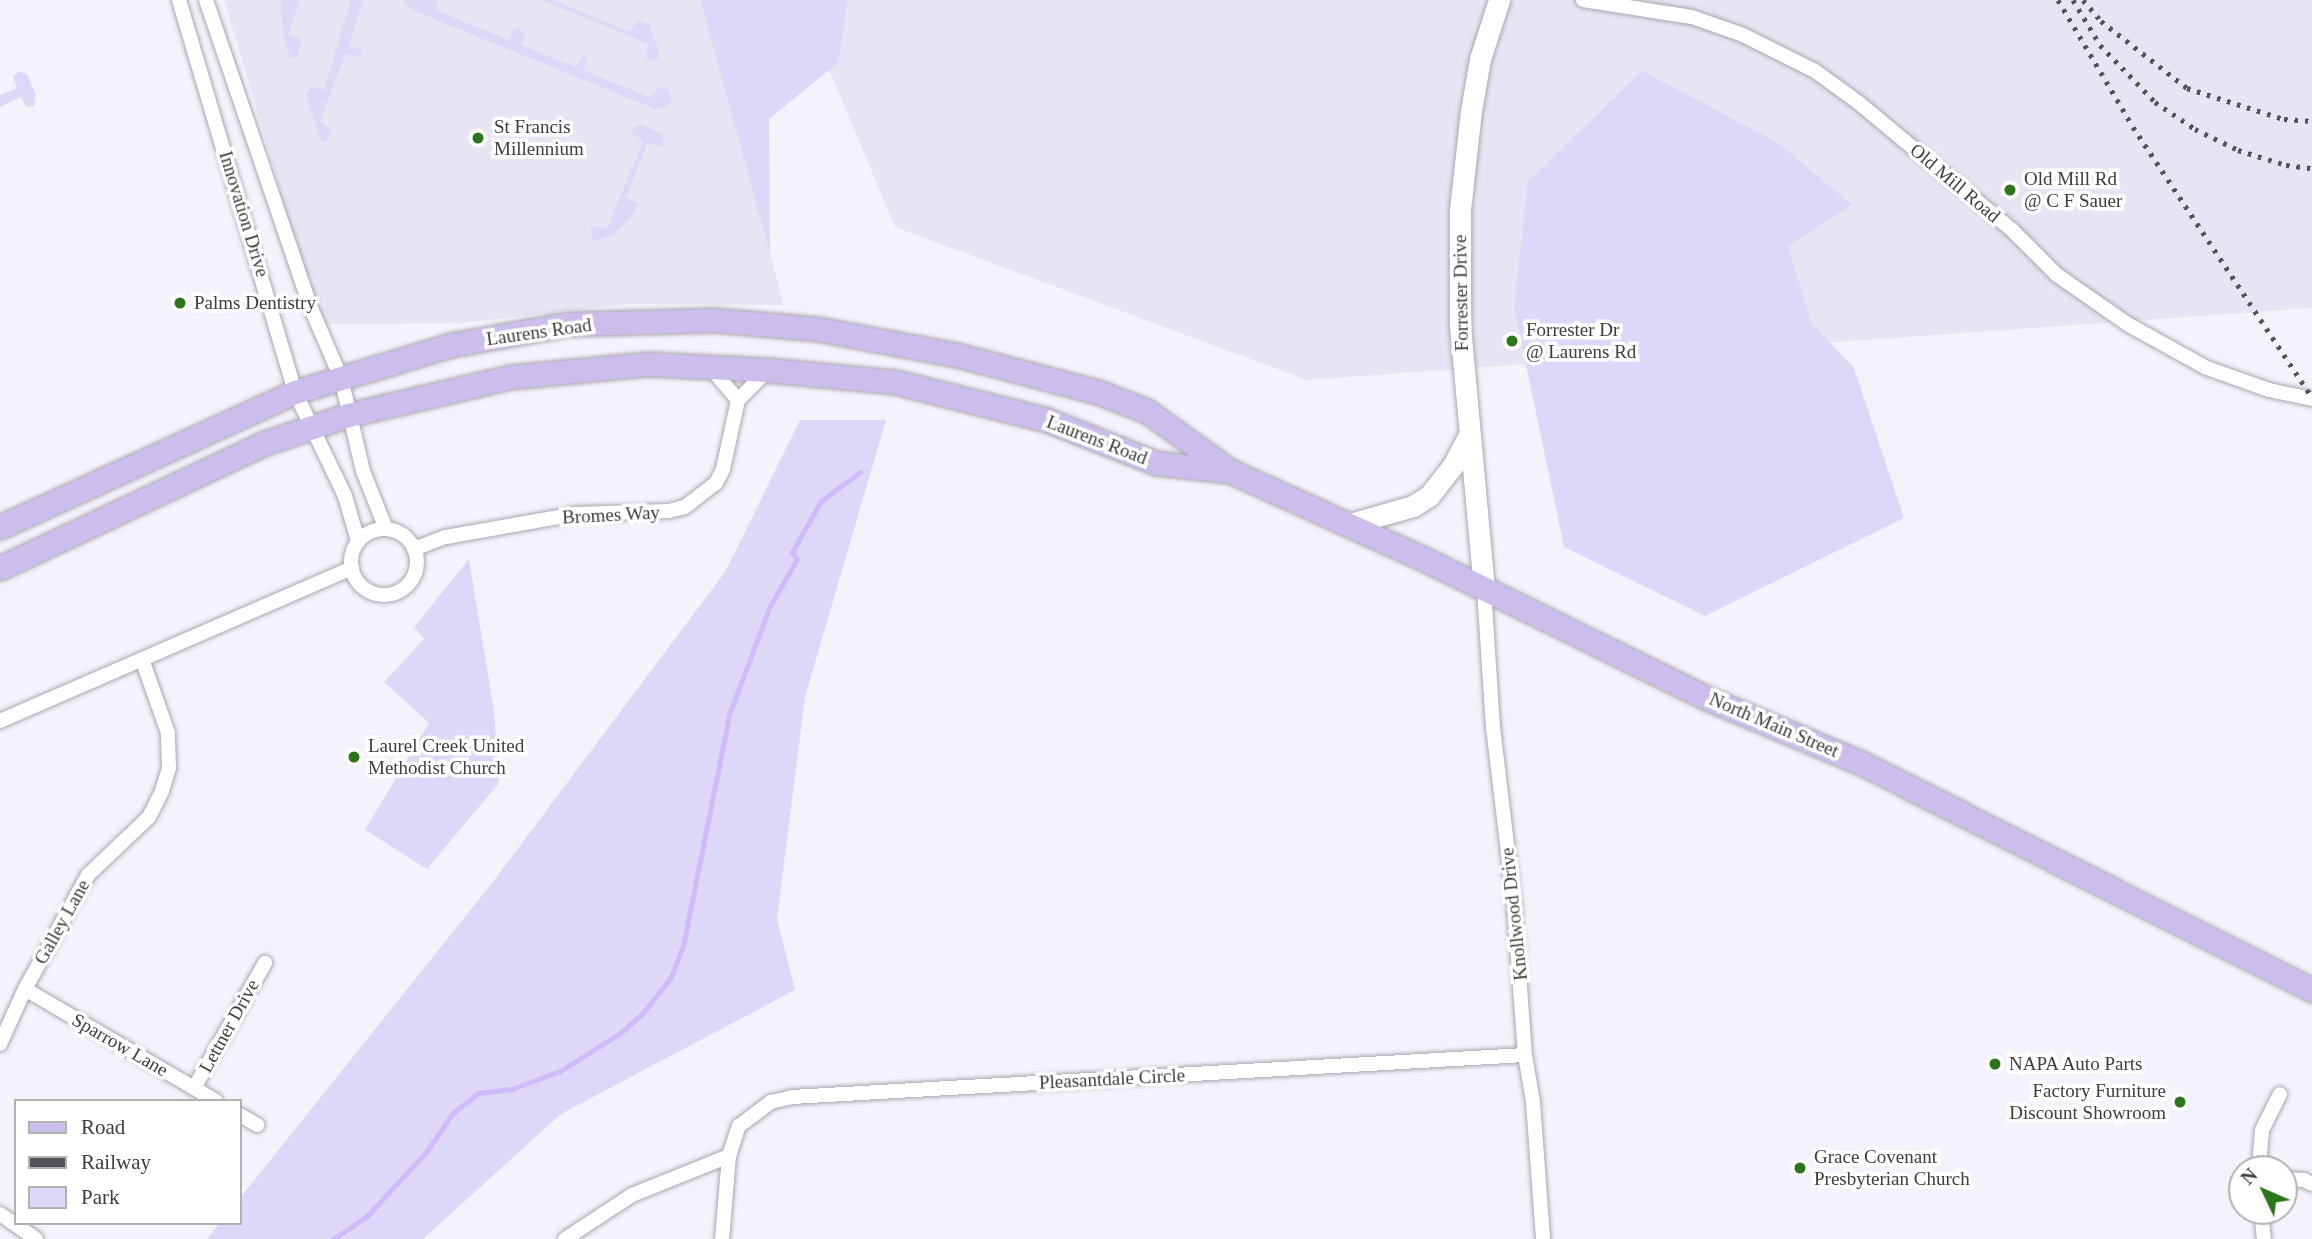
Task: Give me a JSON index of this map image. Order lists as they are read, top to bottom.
{
  "streets": {
    "main road": ["Laurens Road", "North Main Street"],
    "street": [
      "Old Mill Road",
      "Innovation Drive",
      "Forrester Drive",
      "Bromes Way",
      "Knollwood Drive",
      "Galley Lane",
      "Lettner Drive",
      "Sparrow Lane",
      "Pleasantdale Circle"
    ]
  },
  "crossings": [
    ["Innovation Drive", "Laurens Road"],
    ["Innovation Drive", "Bromes Way"],
    ["Forrester Drive", "North Main Street"],
    ["Forrester Drive", "Knollwood Drive"],
    ["Laurens Road", "North Main Street"],
    ["North Main Street", "Knollwood Drive"],
    ["Knollwood Drive", "Pleasantdale Circle"],
    ["Galley Lane", "Sparrow Lane"],
    ["Lettner Drive", "Sparrow Lane"]
  ],
  "places": [
    "St Francis Millennium",
    "Old Mill Rd @ C F Sauer",
    "Palms Dentistry",
    "Forrester Dr @ Laurens Rd",
    "Laurel Creek United Methodist Church",
    "NAPA Auto Parts",
    "Factory Furniture Discount Showroom",
    "Grace Covenant Presbyterian Church"
  ],
  "legend": ["Road", "Railway", "Park"],
  "north": "top left"
}
